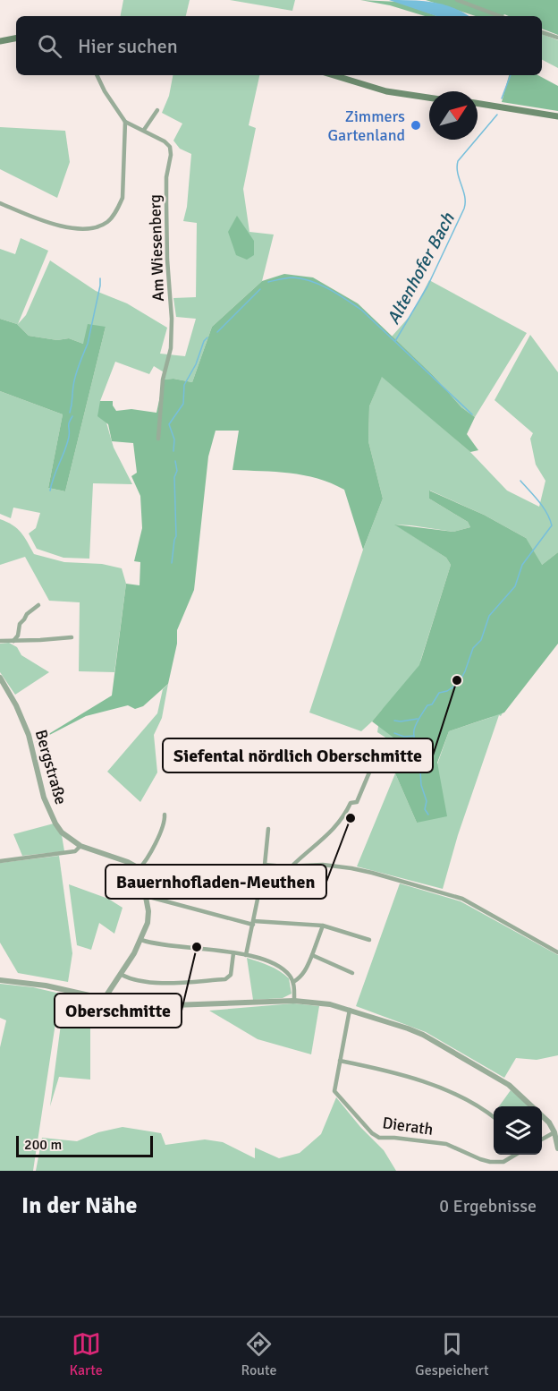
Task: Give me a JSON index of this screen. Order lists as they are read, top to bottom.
{
  "streets": {
    "street": ["Am Wiesenberg", "Bergstraße", "Dierath"]
  },
  "water": ["Altenhofer Bach"],
  "places": [
    "Zimmers Gartenland",
    "Siefental nördlich Oberschmitte",
    "Bauernhofladen-Meuthen",
    "Oberschmitte"
  ],
  "scale_bar": "200 m",
  "north": "top right",
  "page": {
    "search": "Hier suchen",
    "scale": "200 m",
    "heading": ["In der Nähe", "0 Ergebnisse"],
    "nav": ["Karte", "Route", "Gespeichert"]
  }
}
